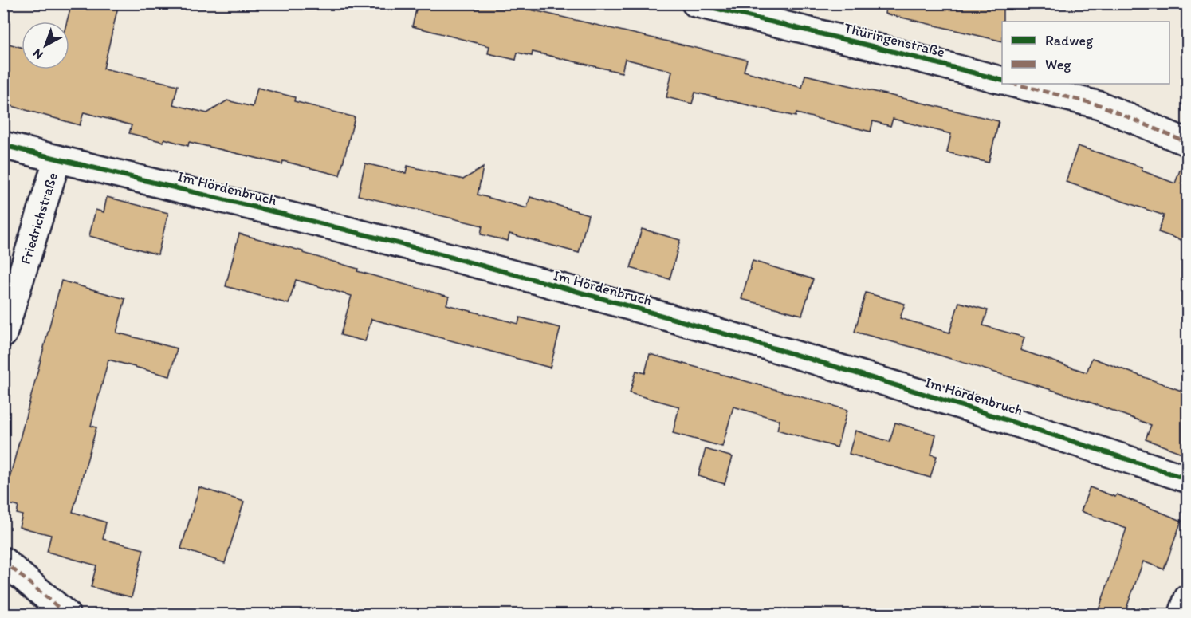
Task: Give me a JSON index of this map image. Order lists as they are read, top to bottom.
{
  "streets": {
    "street": ["Thüringenstraße", "Im Hördenbruch", "Friedrichstraße"]
  },
  "crossings": [
    ["Im Hördenbruch", "Friedrichstraße"]
  ],
  "legend": ["Radweg", "Weg"],
  "north": "bottom left"
}
